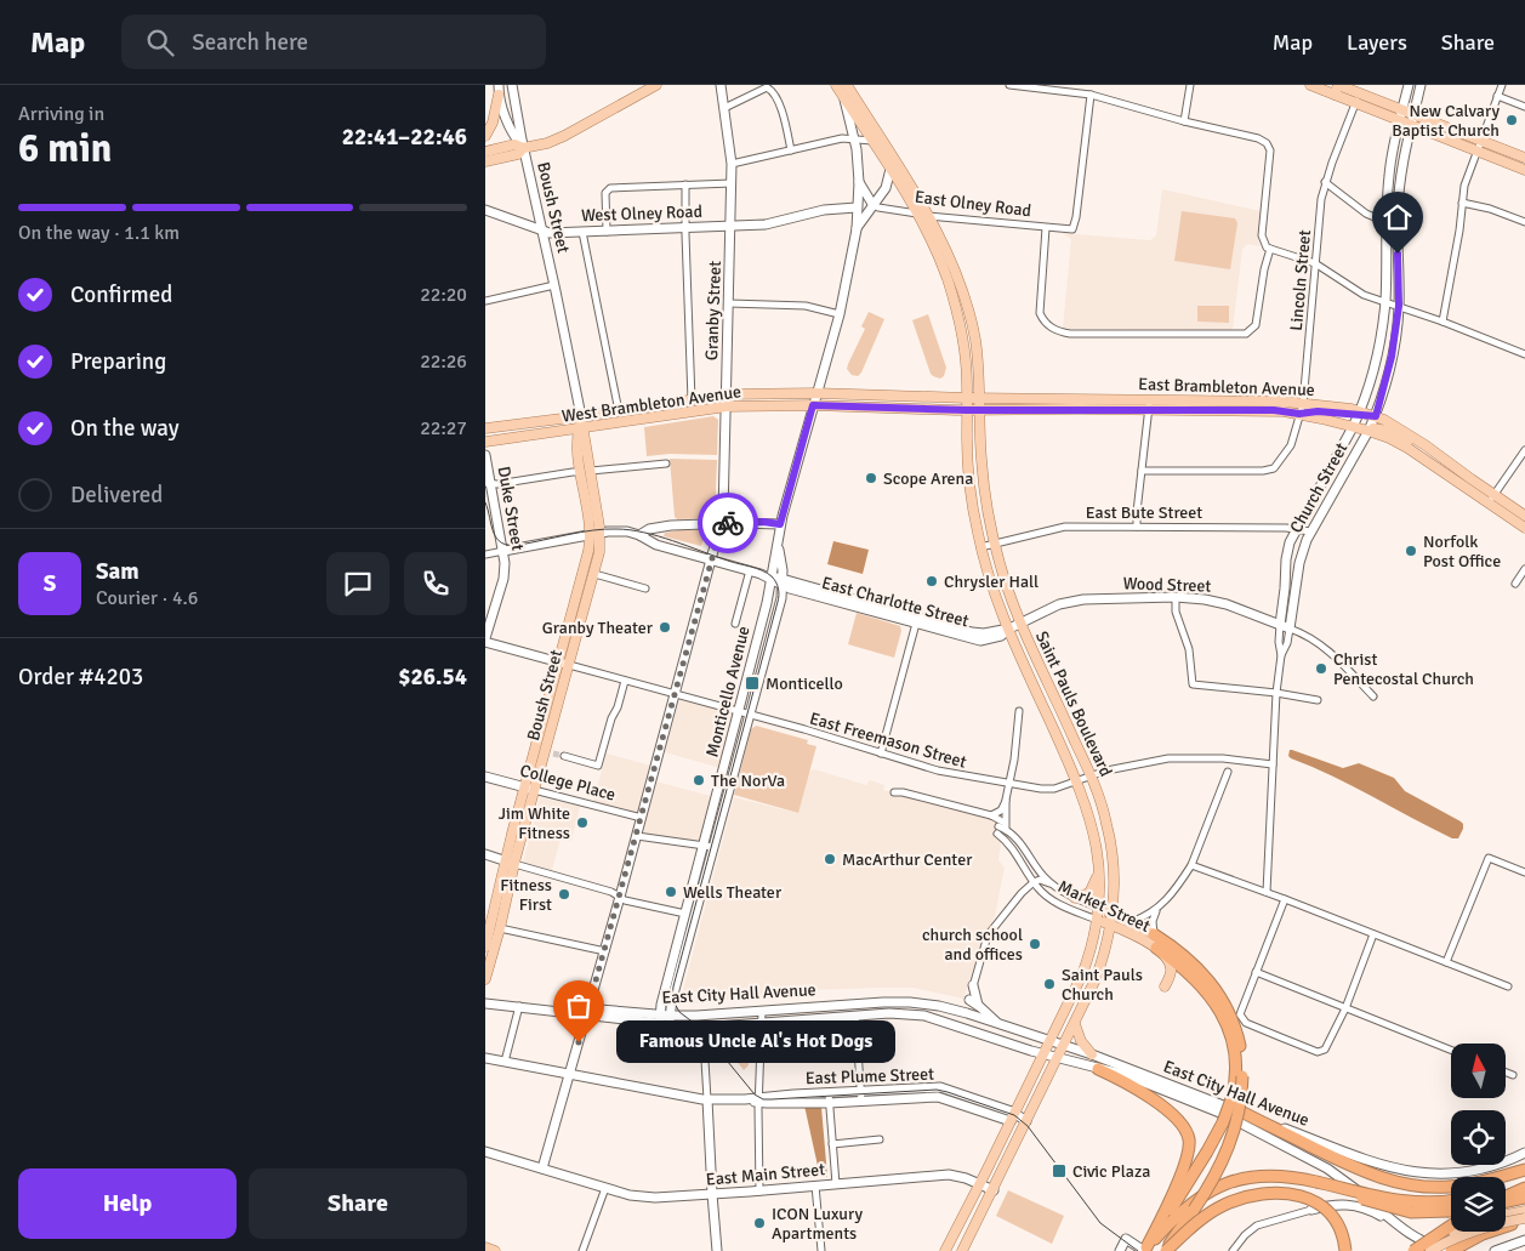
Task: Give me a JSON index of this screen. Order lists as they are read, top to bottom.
{
  "streets": {
    "main road": [
      "Boush Street",
      "West Olney Road",
      "Granby Street",
      "East Brambleton Avenue",
      "West Brambleton Avenue",
      "Church Street",
      "Duke Street",
      "Wood Street",
      "East Charlotte Street",
      "Monticello Avenue",
      "Saint Pauls Boulevard",
      "College Place",
      "Market Street",
      "East City Hall Avenue",
      "East Plume Street",
      "East Main Street"
    ],
    "street": [
      "East Olney Road",
      "Lincoln Street",
      "East Bute Street",
      "East Freemason Street"
    ]
  },
  "crossings": [
    ["East Olney Road", "Monticello Avenue"],
    ["East Olney Road", "Saint Pauls Boulevard"],
    ["Boush Street", "West Olney Road"],
    ["Boush Street", "West Brambleton Avenue"],
    ["Boush Street", "East Freemason Street"],
    ["Boush Street", "College Place"],
    ["West Olney Road", "Granby Street"],
    ["Lincoln Street", "East Brambleton Avenue"],
    ["Granby Street", "West Brambleton Avenue"],
    ["Granby Street", "East Charlotte Street"],
    ["Granby Street", "East Freemason Street"],
    ["Granby Street", "College Place"],
    ["Granby Street", "East City Hall Avenue"],
    ["Granby Street", "East Plume Street"],
    ["Granby Street", "East Main Street"],
    ["East Brambleton Avenue", "West Brambleton Avenue"],
    ["East Brambleton Avenue", "Church Street"],
    ["East Brambleton Avenue", "Saint Pauls Boulevard"],
    ["West Brambleton Avenue", "Monticello Avenue"],
    ["West Brambleton Avenue", "Saint Pauls Boulevard"],
    ["Church Street", "East Bute Street"],
    ["Church Street", "Wood Street"],
    ["Church Street", "East Freemason Street"],
    ["East Bute Street", "Saint Pauls Boulevard"],
    ["Wood Street", "East Charlotte Street"],
    ["Wood Street", "Saint Pauls Boulevard"],
    ["East Charlotte Street", "Monticello Avenue"],
    ["East Charlotte Street", "Saint Pauls Boulevard"],
    ["Monticello Avenue", "Saint Pauls Boulevard"],
    ["Monticello Avenue", "East Freemason Street"],
    ["Monticello Avenue", "East City Hall Avenue"],
    ["Saint Pauls Boulevard", "East Freemason Street"],
    ["Saint Pauls Boulevard", "Market Street"],
    ["Saint Pauls Boulevard", "East City Hall Avenue"],
    ["Saint Pauls Boulevard", "East Plume Street"],
    ["Saint Pauls Boulevard", "East Main Street"]
  ],
  "places": {
    "other": [
      "New Calvary Baptist Church",
      "Scope Arena",
      "Norfolk Post Office",
      "Chrysler Hall",
      "Granby Theater",
      "Christ Pentecostal Church",
      "The NorVa",
      "Jim White Fitness",
      "MacArthur Center",
      "Wells Theater",
      "Fitness First",
      "church school and offices",
      "Saint Pauls Church",
      "Famous Uncle Al's Hot Dogs",
      "ICON Luxury Apartments"
    ],
    "transit": ["Monticello", "Civic Plaza"]
  },
  "north": "top",
  "page": {
    "header": "Map",
    "search": "Search here",
    "nav": ["Map", "Layers", "Share"],
    "heading": ["6 min", "Arriving in", "22:41–22:46"],
    "panel": [
      "Sam",
      "Courier · 4.6",
      "Order #4203",
      "$26.54"
    ],
    "bar": "On the way · 1.1 km",
    "list": [
      ["Confirmed", "22:20"],
      ["Preparing", "22:26"],
      ["On the way", "22:27"],
      "Delivered"
    ],
    "round": "S",
    "bubble": "Famous Uncle Al's Hot Dogs",
    "buttons": ["Help", "Share"]
  }
}
